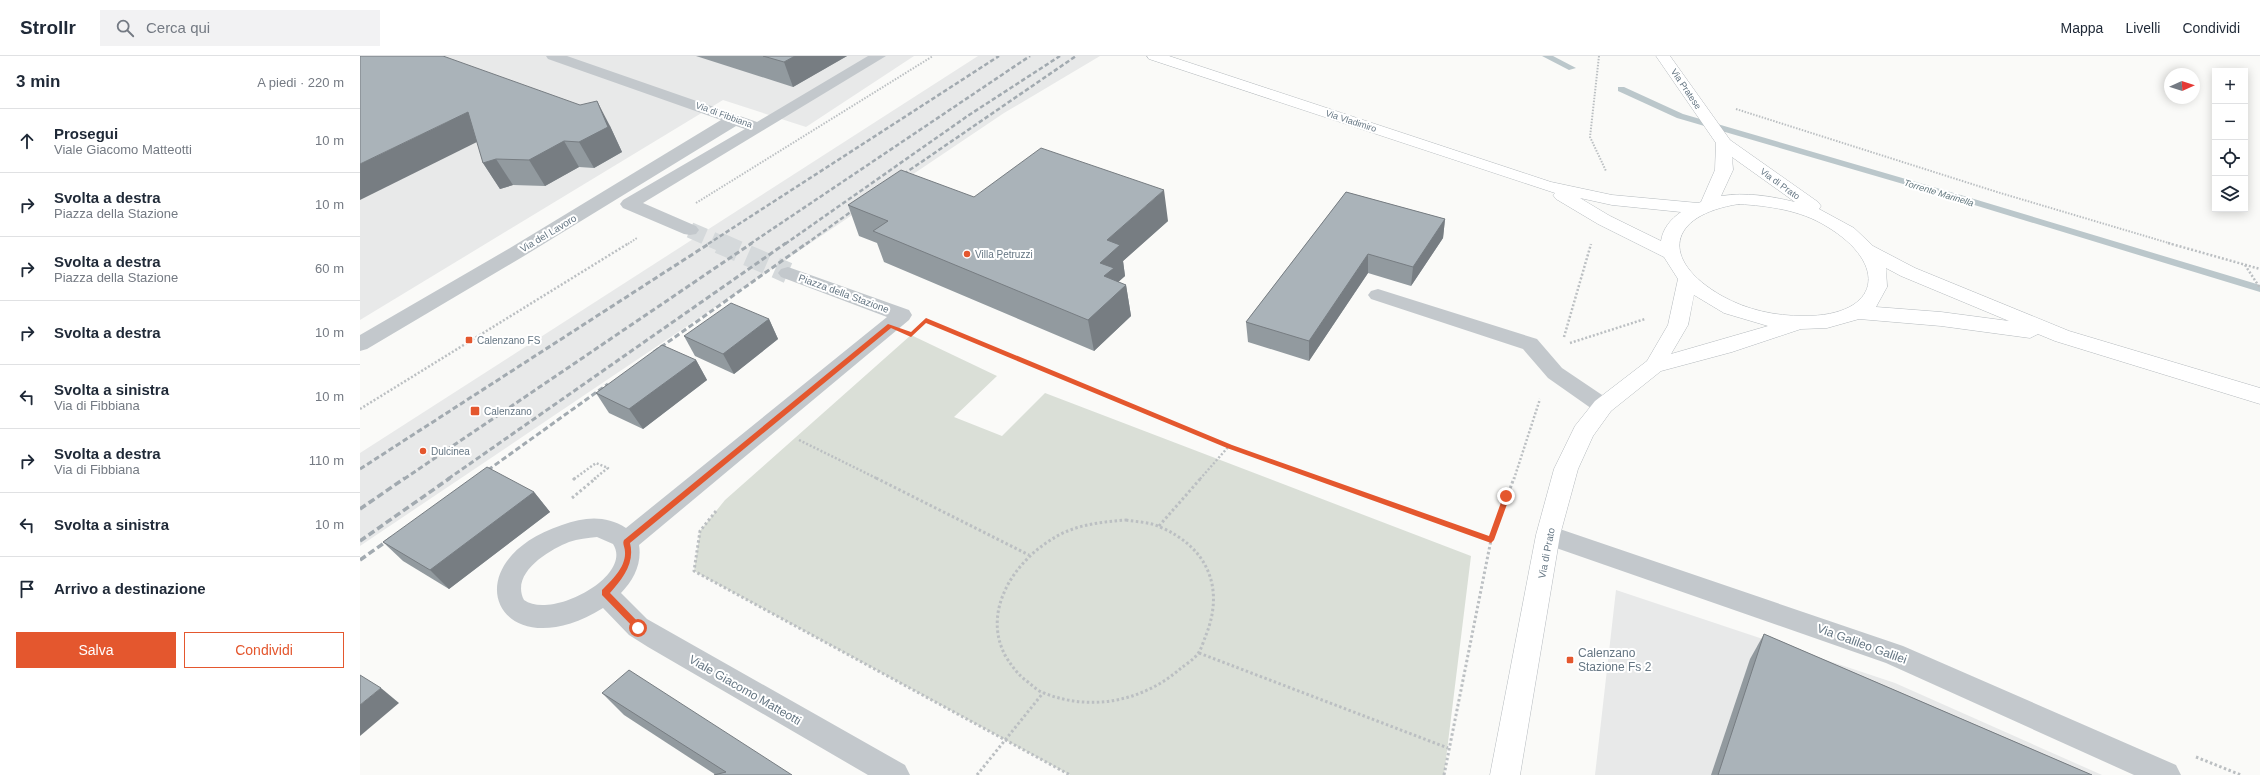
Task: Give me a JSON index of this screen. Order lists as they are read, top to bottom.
{
  "streets": {
    "main road": ["Via Pratese", "Via Vladimiro", "Via di Prato"],
    "street": [
      "Via di Fibbiana",
      "Via del Lavoro",
      "Piazza della Stazione",
      "Via Galileo Galilei",
      "Viale Giacomo Matteotti"
    ]
  },
  "crossings": [
    ["Via Pratese", "Via di Prato"],
    ["Via di Fibbiana", "Via del Lavoro"],
    ["Via Vladimiro", "Via di Prato"],
    ["Via di Prato", "Via Galileo Galilei"],
    ["Piazza della Stazione", "Viale Giacomo Matteotti"]
  ],
  "water": ["Torrente Marinella"],
  "places": {
    "other": ["Villa Petruzzi", "Dulcinea"],
    "transit": ["Calenzano FS", "Calenzano", "Calenzano Stazione Fs 2"]
  },
  "north": "right",
  "page": {
    "header": "Strollr",
    "search": "Cerca qui",
    "nav": ["Mappa", "Livelli", "Condividi"],
    "heading": ["3 min", "A piedi · 220 m"],
    "map_buttons": ["+", "−"],
    "list": [
      ["Prosegui", "Viale Giacomo Matteotti", "10 m"],
      ["Svolta a destra", "Piazza della Stazione", "10 m"],
      ["Svolta a destra", "Piazza della Stazione", "60 m"],
      ["Svolta a destra", "10 m"],
      ["Svolta a sinistra", "Via di Fibbiana", "10 m"],
      ["Svolta a destra", "Via di Fibbiana", "110 m"],
      ["Svolta a sinistra", "10 m"],
      "Arrivo a destinazione"
    ],
    "buttons": ["Salva", "Condividi"]
  }
}
